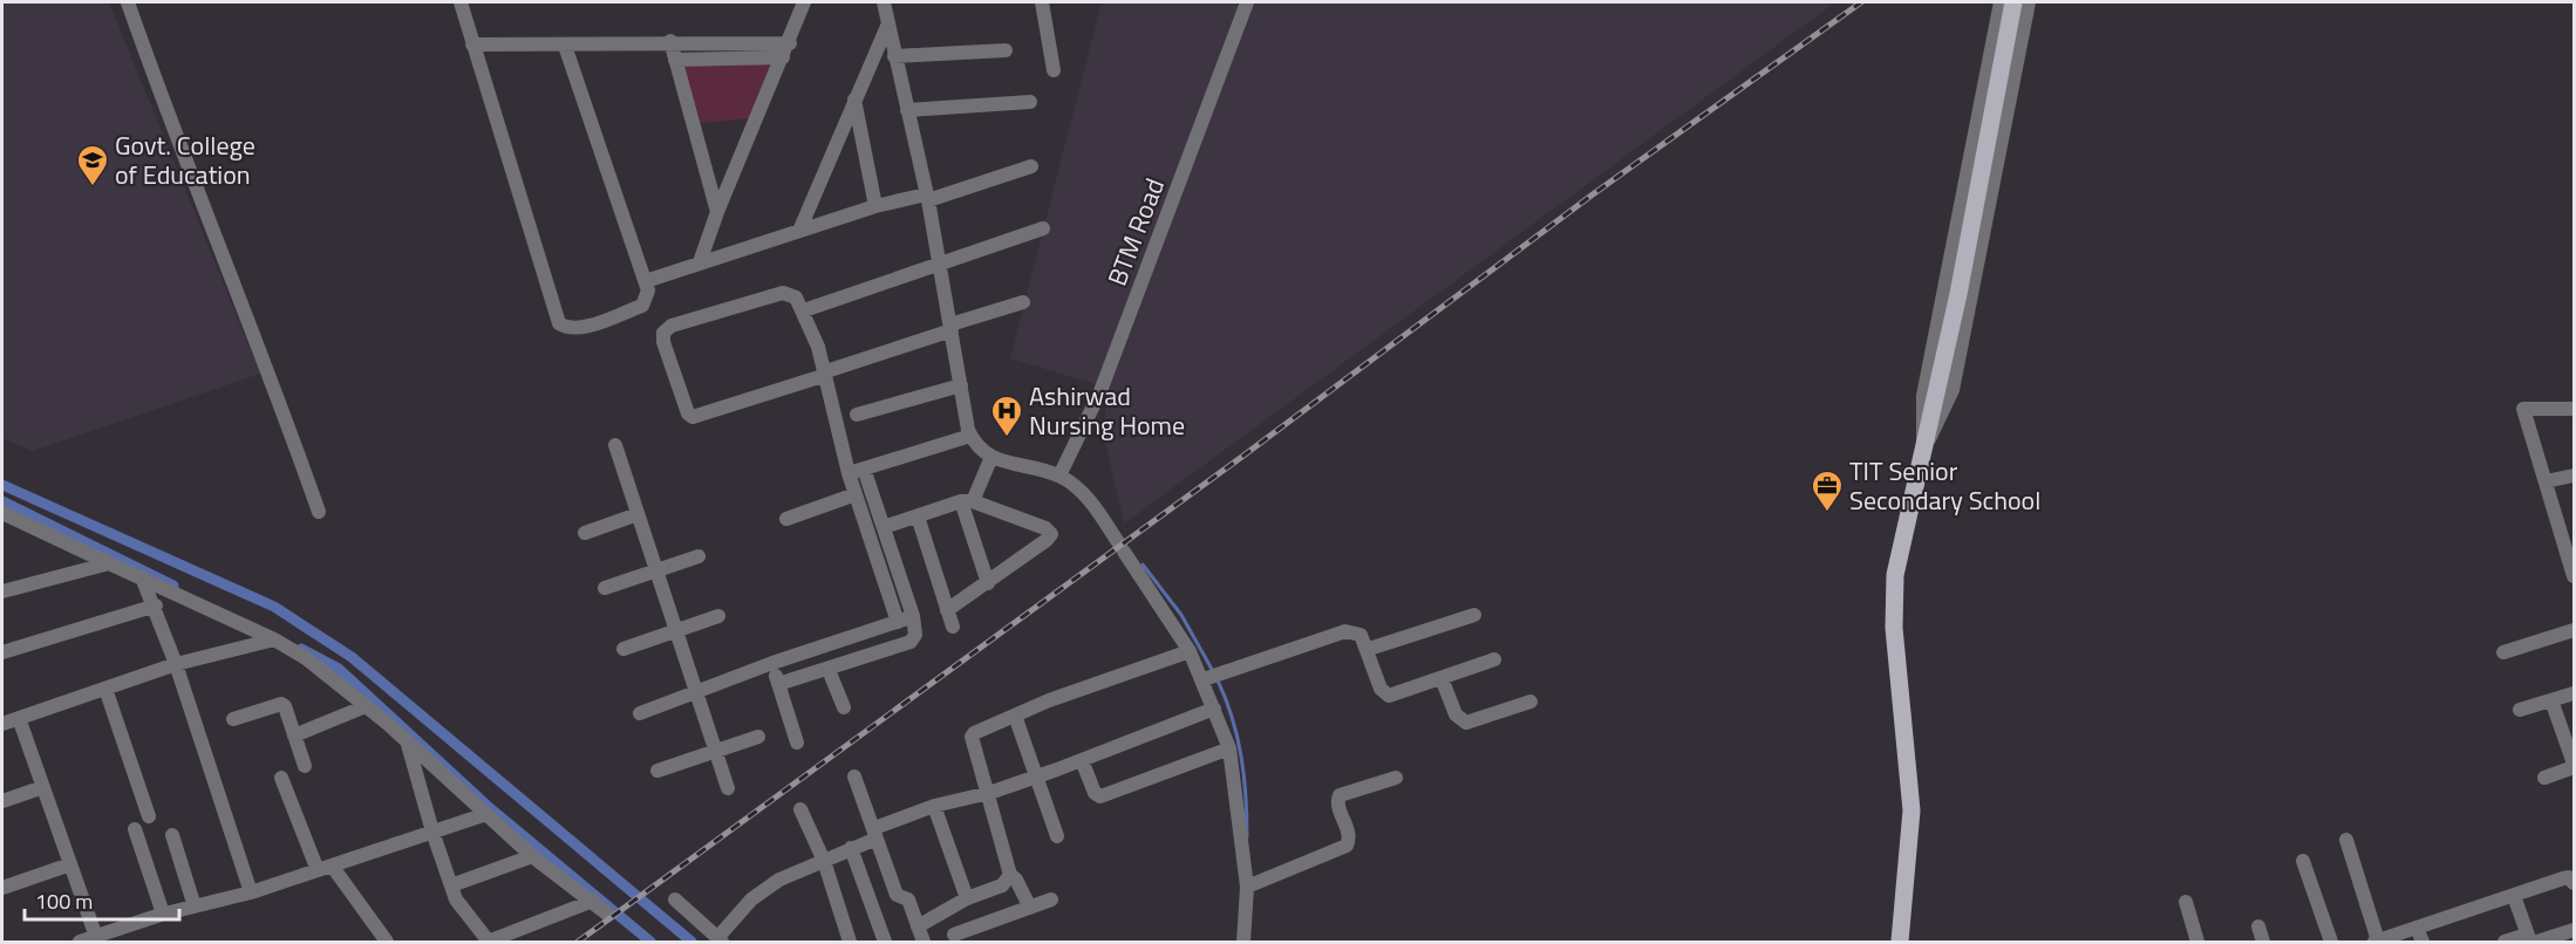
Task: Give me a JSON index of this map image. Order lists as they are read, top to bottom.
{
  "streets": {
    "street": ["BTM Road"]
  },
  "places": {
    "school or university": ["Govt. College of Education"],
    "hospital": ["Ashirwad Nursing Home"],
    "office": ["TIT Senior Secondary School"]
  },
  "scale_bar": "100 m"
}
